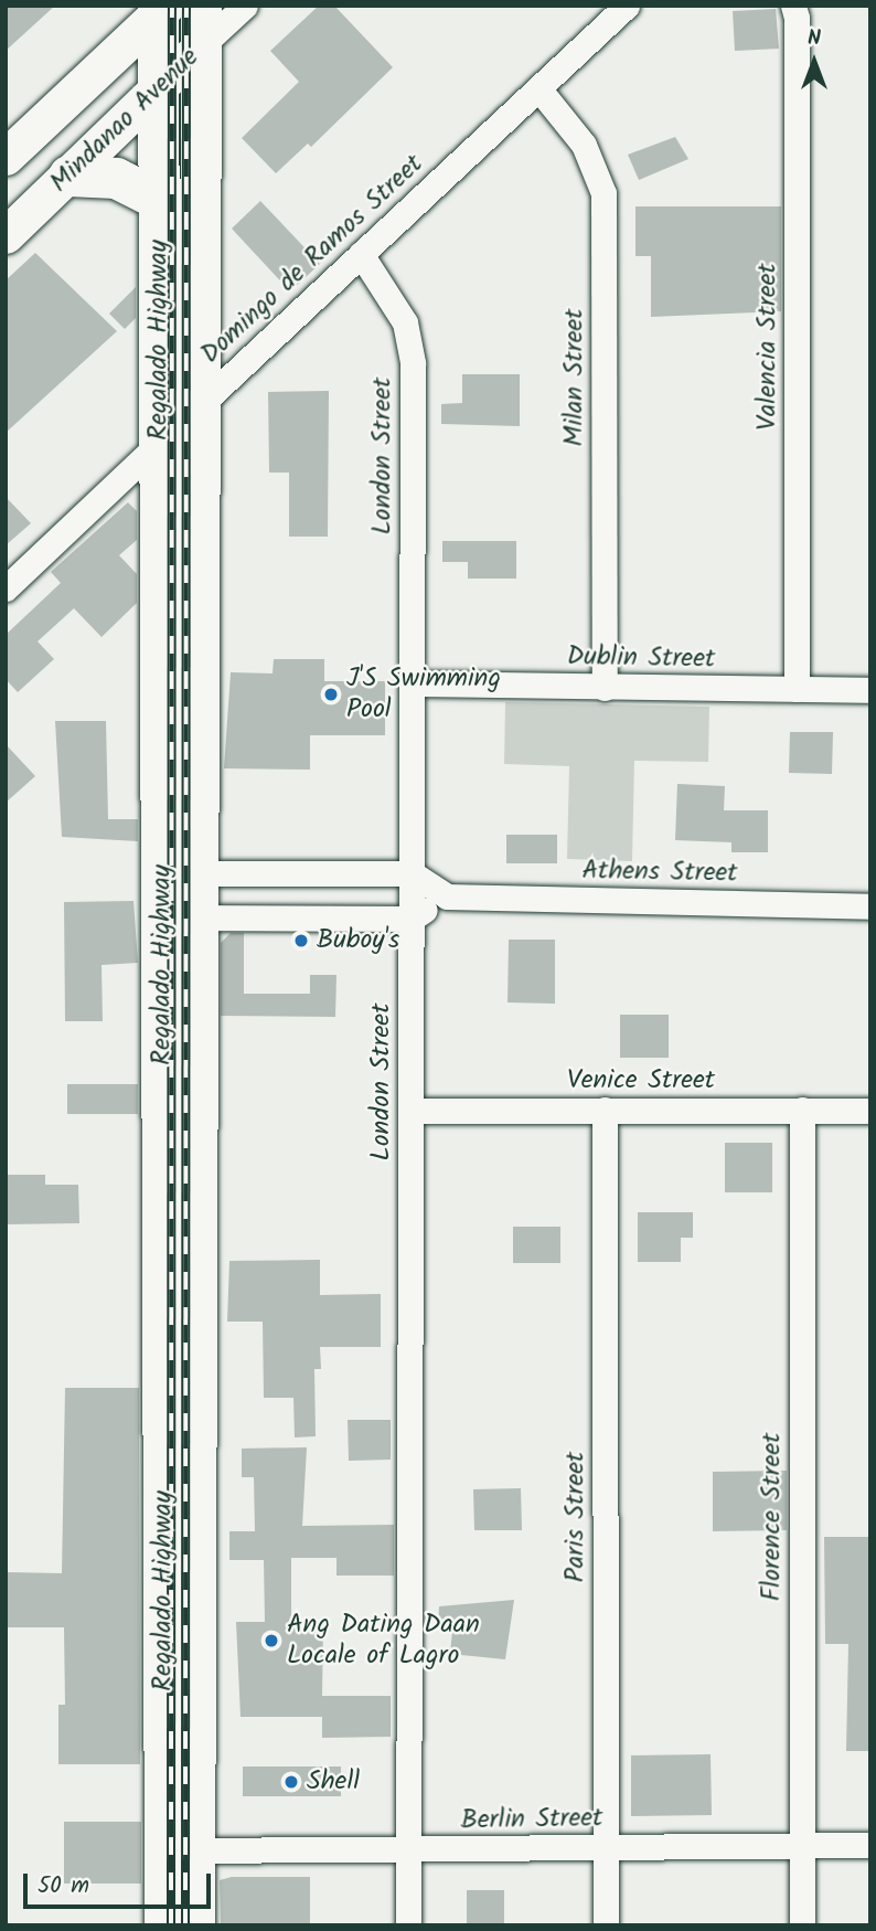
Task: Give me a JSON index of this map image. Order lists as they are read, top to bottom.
{
  "streets": {
    "main road": ["Mindanao Avenue", "Regalado Highway"],
    "street": [
      "Domingo de Ramos Street",
      "Valencia Street",
      "Milan Street",
      "London Street",
      "Dublin Street",
      "Athens Street",
      "Venice Street",
      "Paris Street",
      "Florence Street",
      "Berlin Street"
    ]
  },
  "crossings": [
    ["Mindanao Avenue", "Regalado Highway"],
    ["Domingo de Ramos Street", "Regalado Highway"],
    ["Domingo de Ramos Street", "Milan Street"],
    ["Domingo de Ramos Street", "London Street"],
    ["Regalado Highway", "Berlin Street"],
    ["Valencia Street", "Dublin Street"],
    ["Milan Street", "Dublin Street"],
    ["London Street", "Dublin Street"],
    ["London Street", "Venice Street"],
    ["London Street", "Berlin Street"],
    ["Venice Street", "Paris Street"],
    ["Venice Street", "Florence Street"],
    ["Paris Street", "Berlin Street"],
    ["Florence Street", "Berlin Street"]
  ],
  "places": [
    "J'S Swimming Pool",
    "Buboy's",
    "Ang Dating Daan Locale of Lagro",
    "Shell"
  ],
  "scale_bar": "50 m",
  "north": "top"
}
